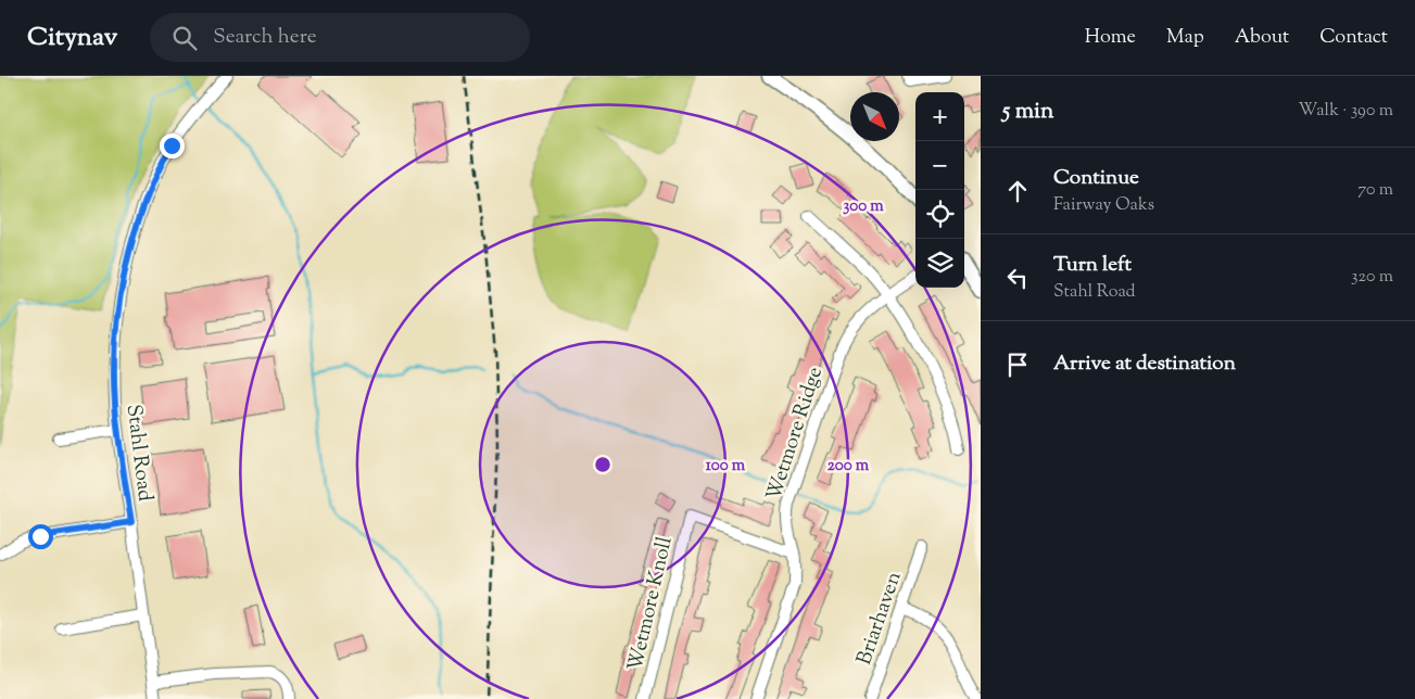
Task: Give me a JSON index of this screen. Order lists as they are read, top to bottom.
{
  "streets": {
    "street": [
      "Wetmore Ridge",
      "Stahl Road",
      "Wetmore Knoll",
      "Briarhaven"
    ]
  },
  "crossings": [
    ["Wetmore Ridge", "Wetmore Knoll"]
  ],
  "north": "bottom right",
  "page": {
    "header": "Citynav",
    "search": "Search here",
    "nav": [
      "Home",
      "Map",
      "About",
      "Contact"
    ],
    "heading": ["5 min", "Walk · 390 m"],
    "map_buttons": ["+", "−"],
    "list": [
      ["Continue", "Fairway Oaks", "70 m"],
      ["Turn left", "Stahl Road", "320 m"],
      "Arrive at destination"
    ]
  },
  "rings": ["300 m", "100 m", "200 m"]
}
